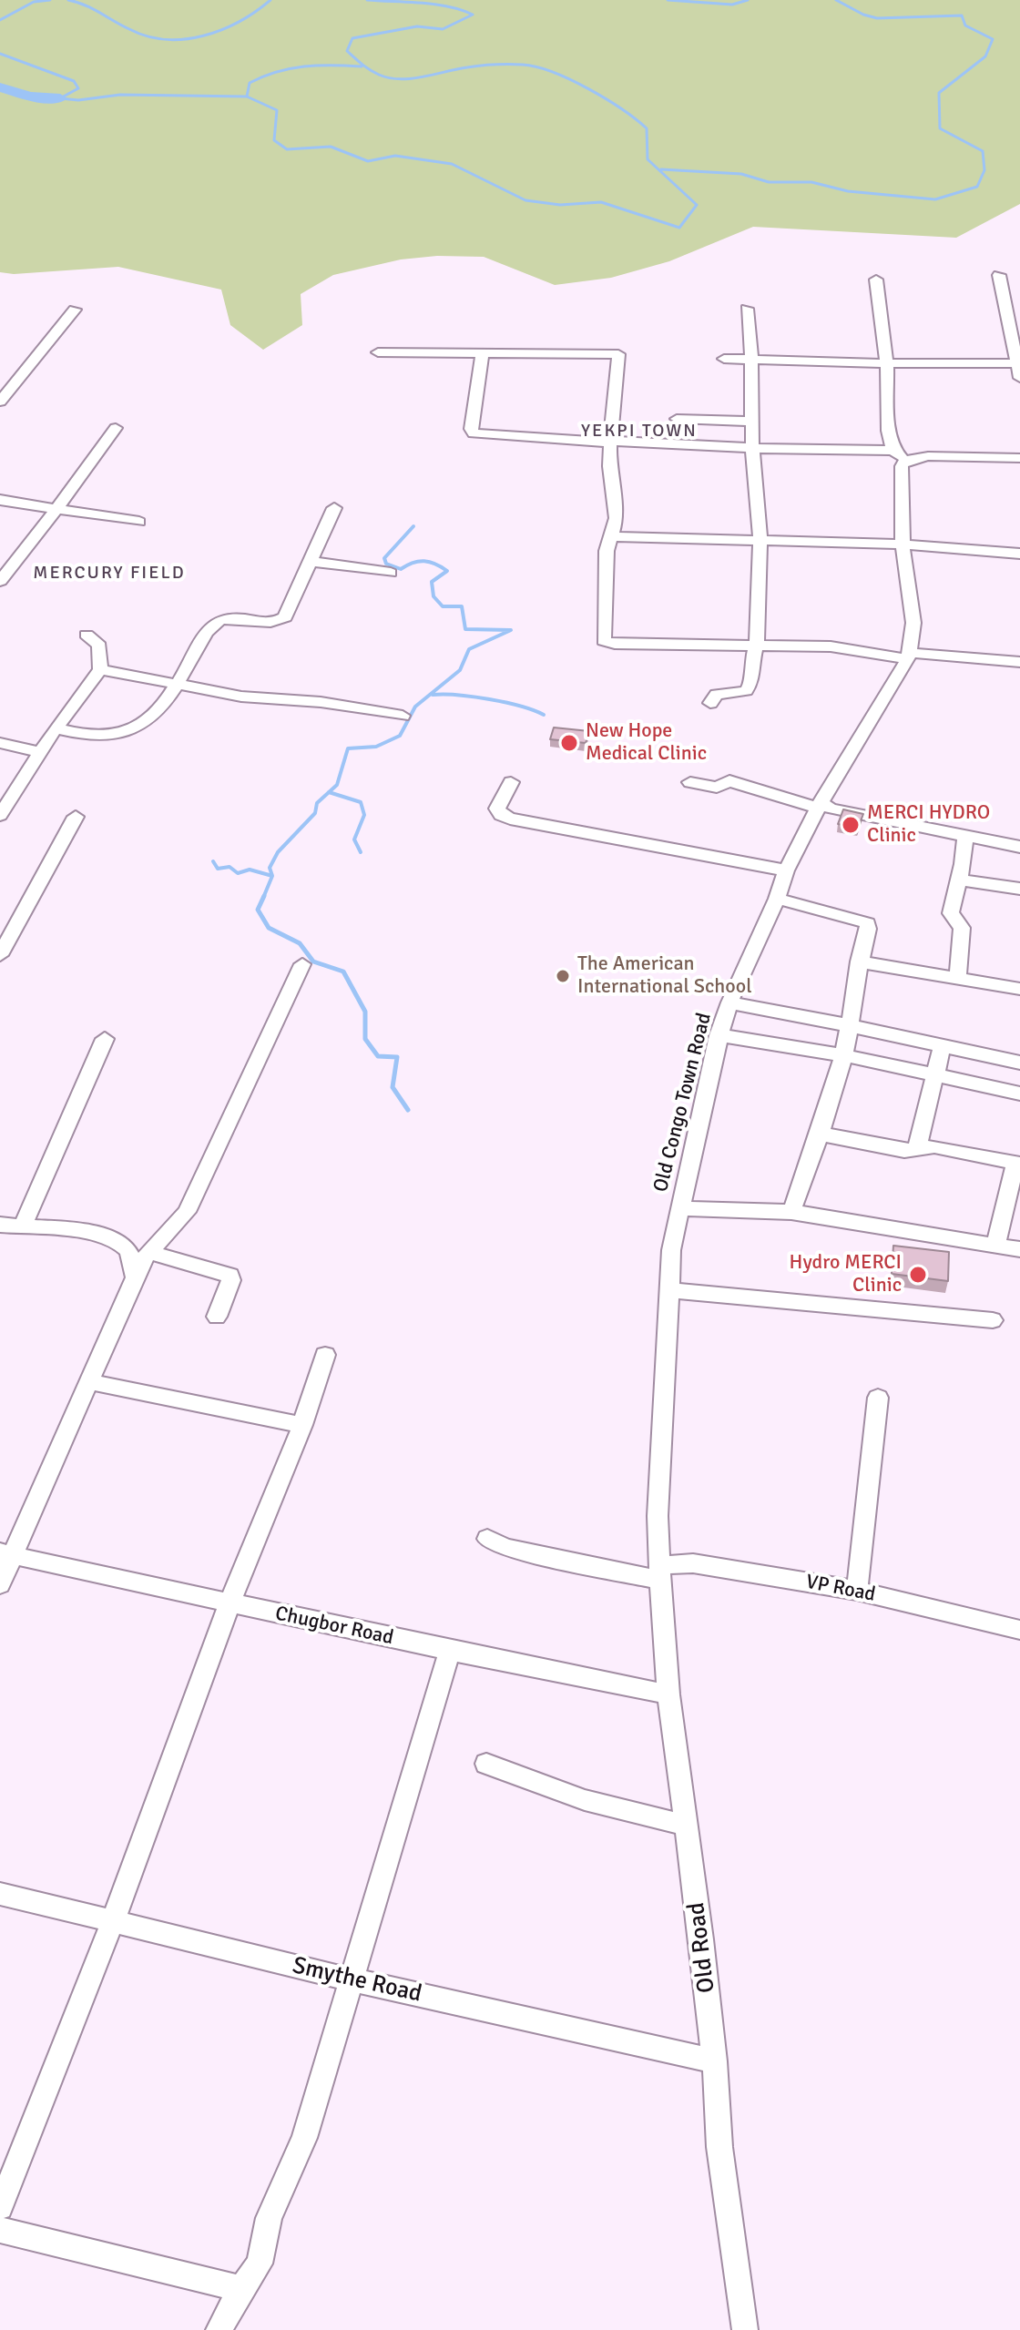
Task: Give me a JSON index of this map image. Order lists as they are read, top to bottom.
{
  "streets": {
    "street": [
      "Old Congo Town Road",
      "VP Road",
      "Chugbor Road",
      "Old Road",
      "Smythe Road"
    ]
  },
  "crossings": [
    ["Old Congo Town Road", "VP Road"],
    ["Old Congo Town Road", "Old Road"],
    ["VP Road", "Old Road"],
    ["Chugbor Road", "Old Road"],
    ["Old Road", "Smythe Road"]
  ],
  "districts": ["YEKPI TOWN", "MERCURY FIELD"],
  "places": [
    "New Hope Medical Clinic",
    "MERCI HYDRO Clinic",
    "The American International School",
    "Hydro MERCI Clinic"
  ]
}
